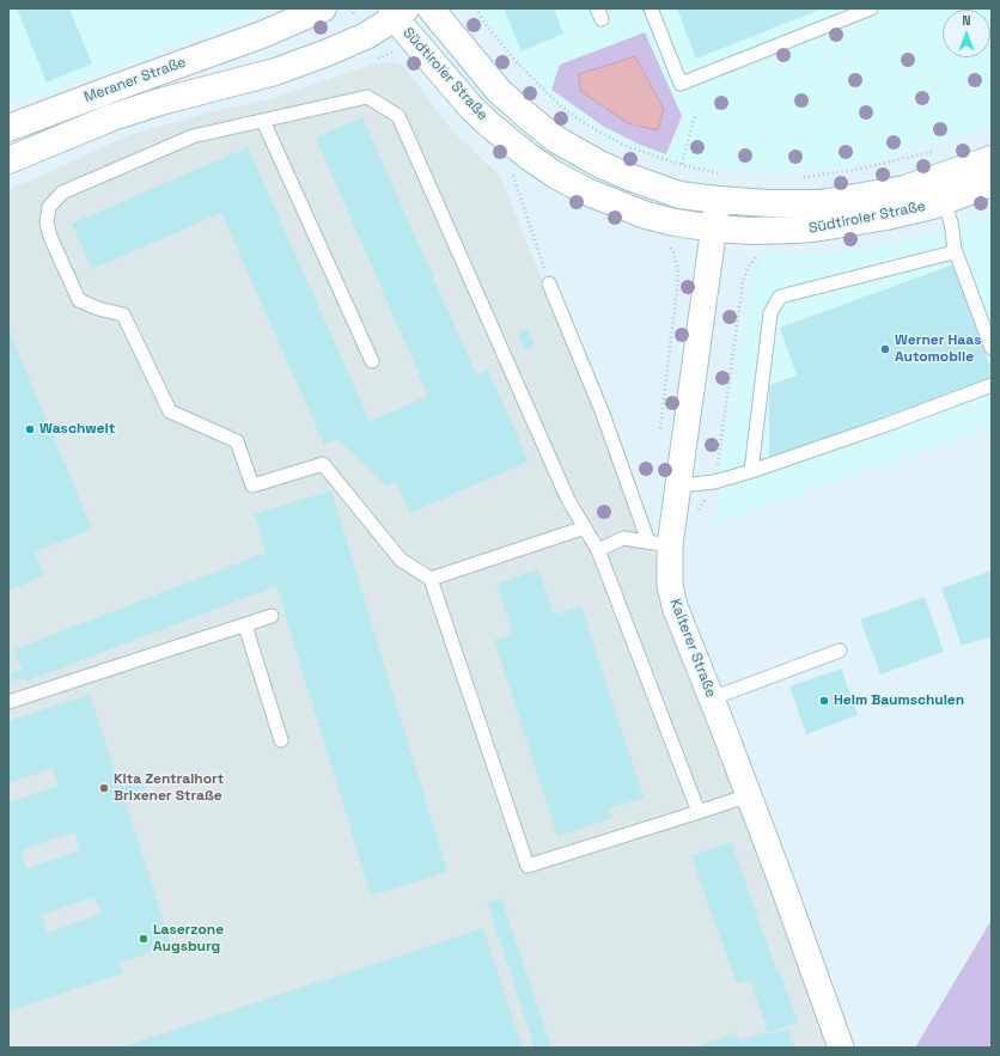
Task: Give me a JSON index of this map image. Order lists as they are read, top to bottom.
{
  "streets": {
    "main road": ["Südtiroler Straße", "Meraner Straße"],
    "street": ["Kalterer Straße"]
  },
  "crossings": [
    ["Südtiroler Straße", "Meraner Straße"],
    ["Südtiroler Straße", "Kalterer Straße"]
  ],
  "places": [
    "Werner Haas Automobile",
    "Waschwelt",
    "Heim Baumschulen",
    "Kita Zentralhort Brixener Straße",
    "Laserzone Augsburg"
  ],
  "north": "top"
}
